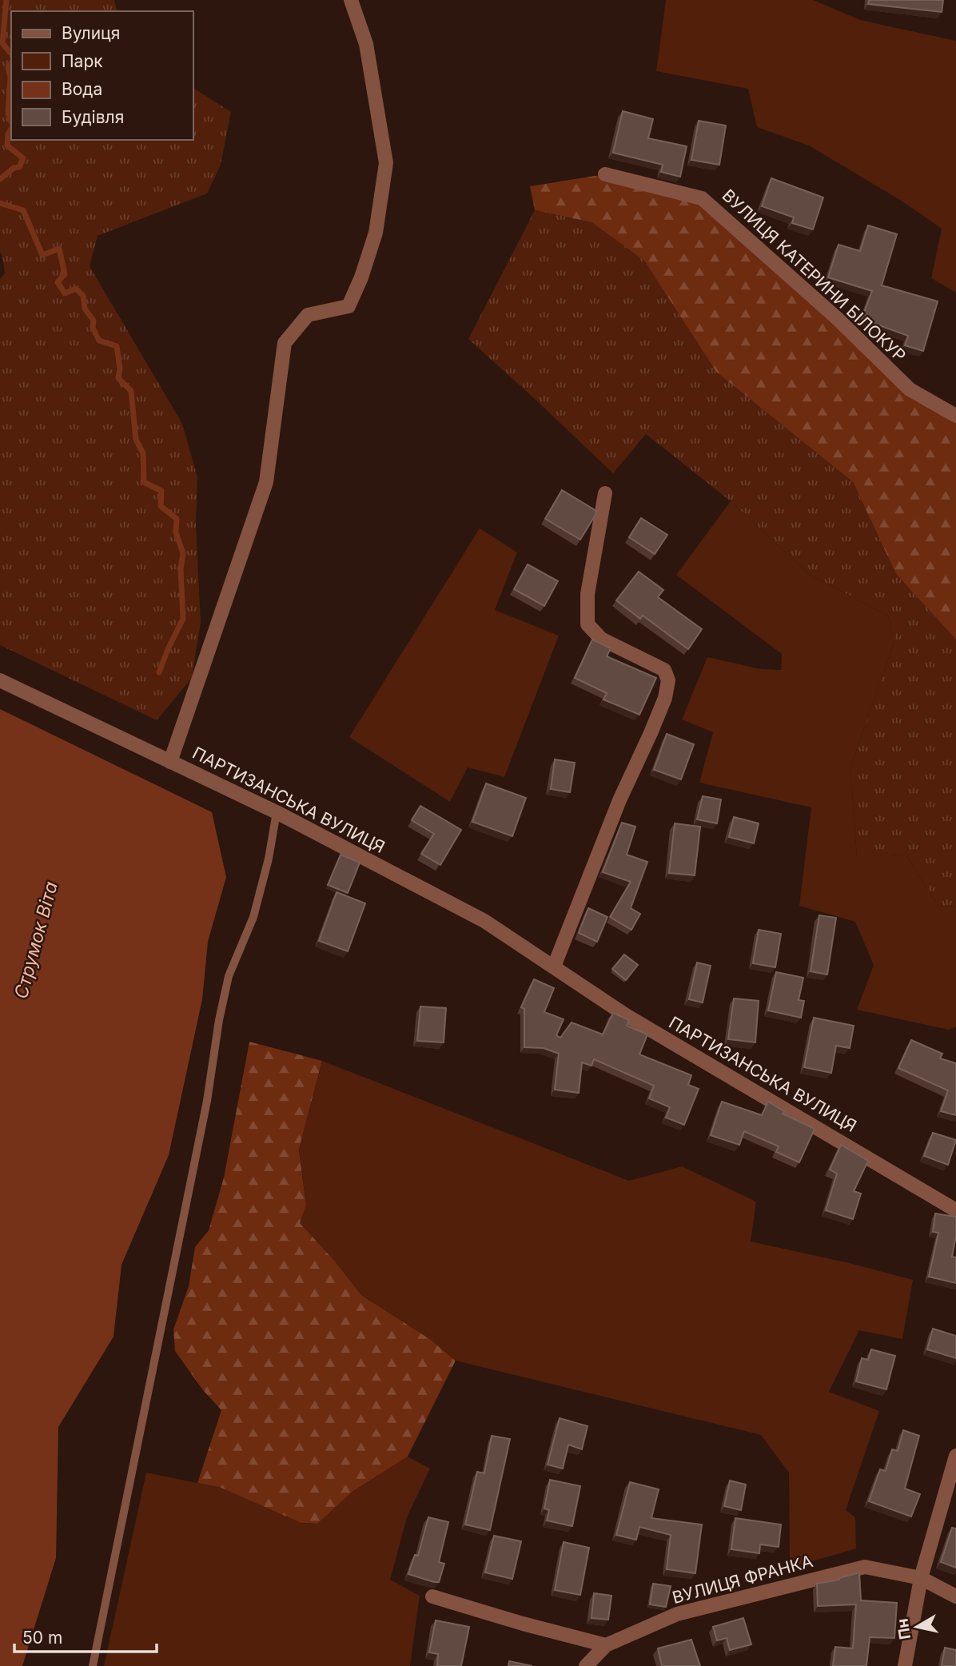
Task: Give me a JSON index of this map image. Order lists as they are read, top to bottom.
{
  "streets": {
    "street": ["ВУЛИЦЯ КАТЕРИНИ БІЛОКУР", "ПАРТИЗАНСЬКА ВУЛИЦЯ", "ВУЛИЦЯ ФРАНКА"]
  },
  "water": ["Струмок Віта"],
  "legend": [
    "Вулиця",
    "Парк",
    "Вода",
    "Будівля"
  ],
  "scale_bar": "50 m",
  "north": "left"
}
